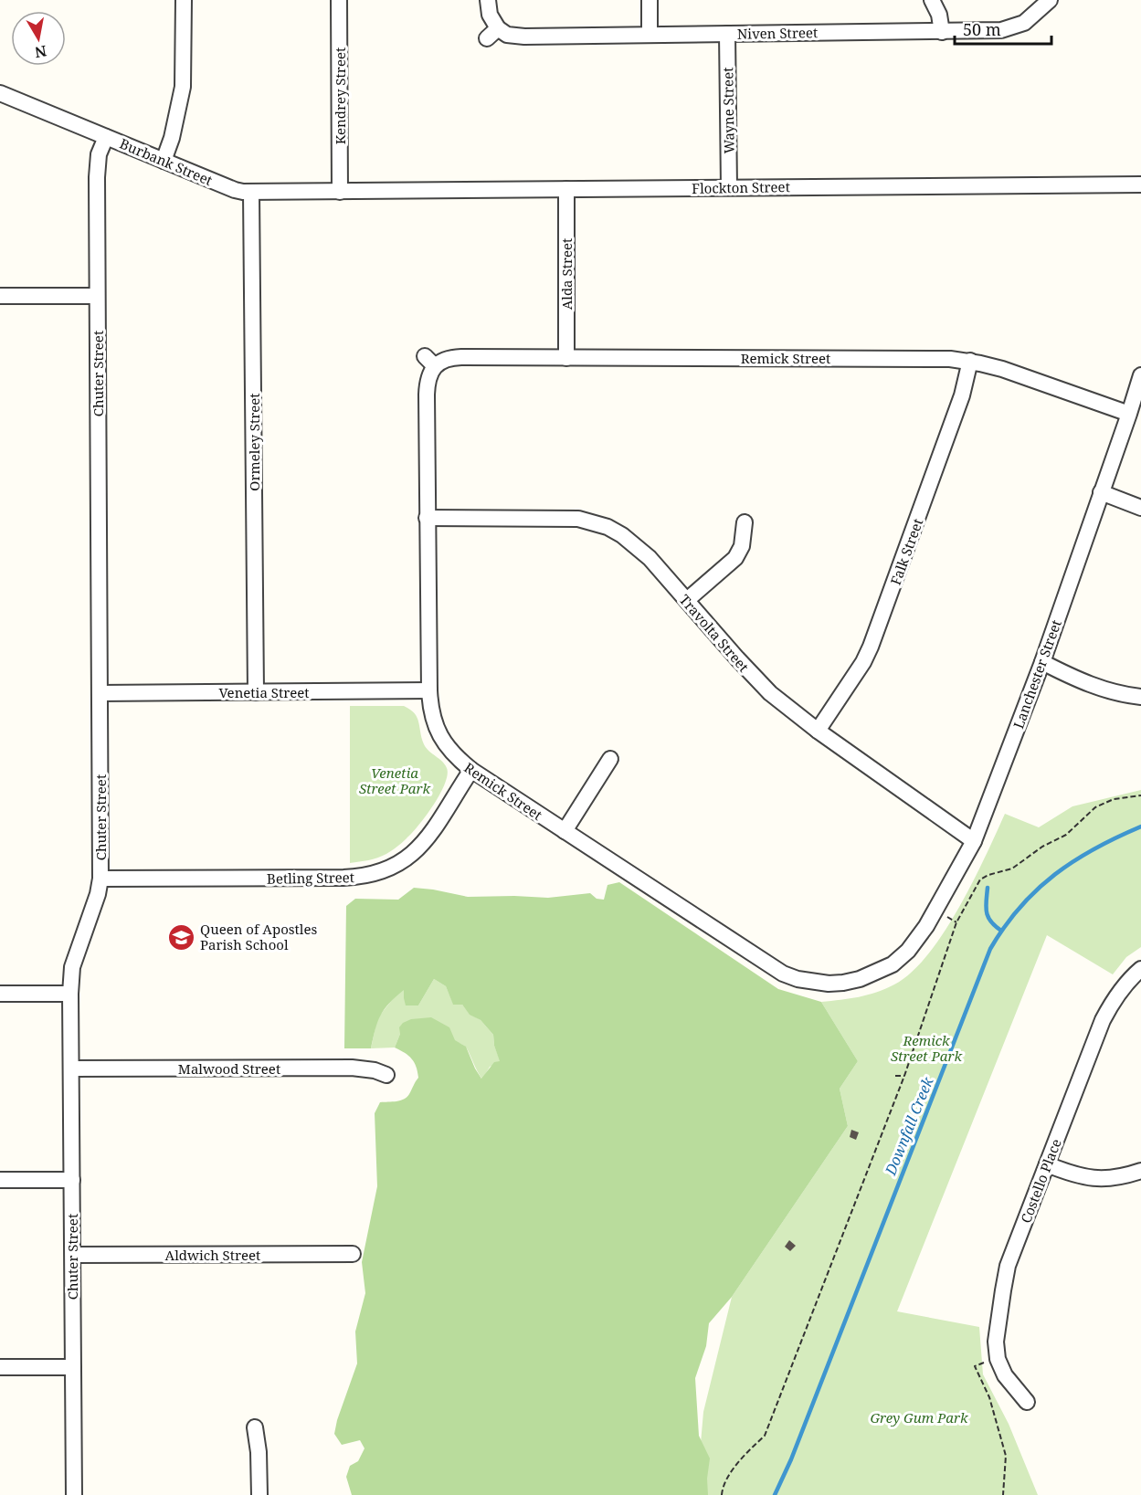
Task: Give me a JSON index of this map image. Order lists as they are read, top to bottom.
{
  "streets": {
    "street": [
      "Niven Street",
      "Kendrey Street",
      "Wayne Street",
      "Burbank Street",
      "Flockton Street",
      "Alda Street",
      "Remick Street",
      "Chuter Street",
      "Ormeley Street",
      "Falk Street",
      "Travolta Street",
      "Lanchester Street",
      "Venetia Street",
      "Betling Street",
      "Malwood Street",
      "Costello Place",
      "Aldwich Street"
    ]
  },
  "crossings": [
    ["Niven Street", "Wayne Street"],
    ["Kendrey Street", "Burbank Street"],
    ["Kendrey Street", "Flockton Street"],
    ["Wayne Street", "Flockton Street"],
    ["Burbank Street", "Flockton Street"],
    ["Burbank Street", "Chuter Street"],
    ["Burbank Street", "Ormeley Street"],
    ["Flockton Street", "Alda Street"],
    ["Alda Street", "Remick Street"],
    ["Remick Street", "Falk Street"],
    ["Remick Street", "Travolta Street"],
    ["Remick Street", "Lanchester Street"],
    ["Remick Street", "Venetia Street"],
    ["Remick Street", "Betling Street"],
    ["Chuter Street", "Venetia Street"],
    ["Chuter Street", "Betling Street"],
    ["Chuter Street", "Malwood Street"],
    ["Chuter Street", "Aldwich Street"],
    ["Ormeley Street", "Venetia Street"],
    ["Falk Street", "Travolta Street"],
    ["Travolta Street", "Lanchester Street"]
  ],
  "water": ["Downfall Creek"],
  "parks": ["Venetia Street Park", "Remick Street Park", "Grey Gum Park"],
  "places": {
    "school or university": ["Queen of Apostles Parish School"]
  },
  "scale_bar": "50 m",
  "north": "bottom"
}
